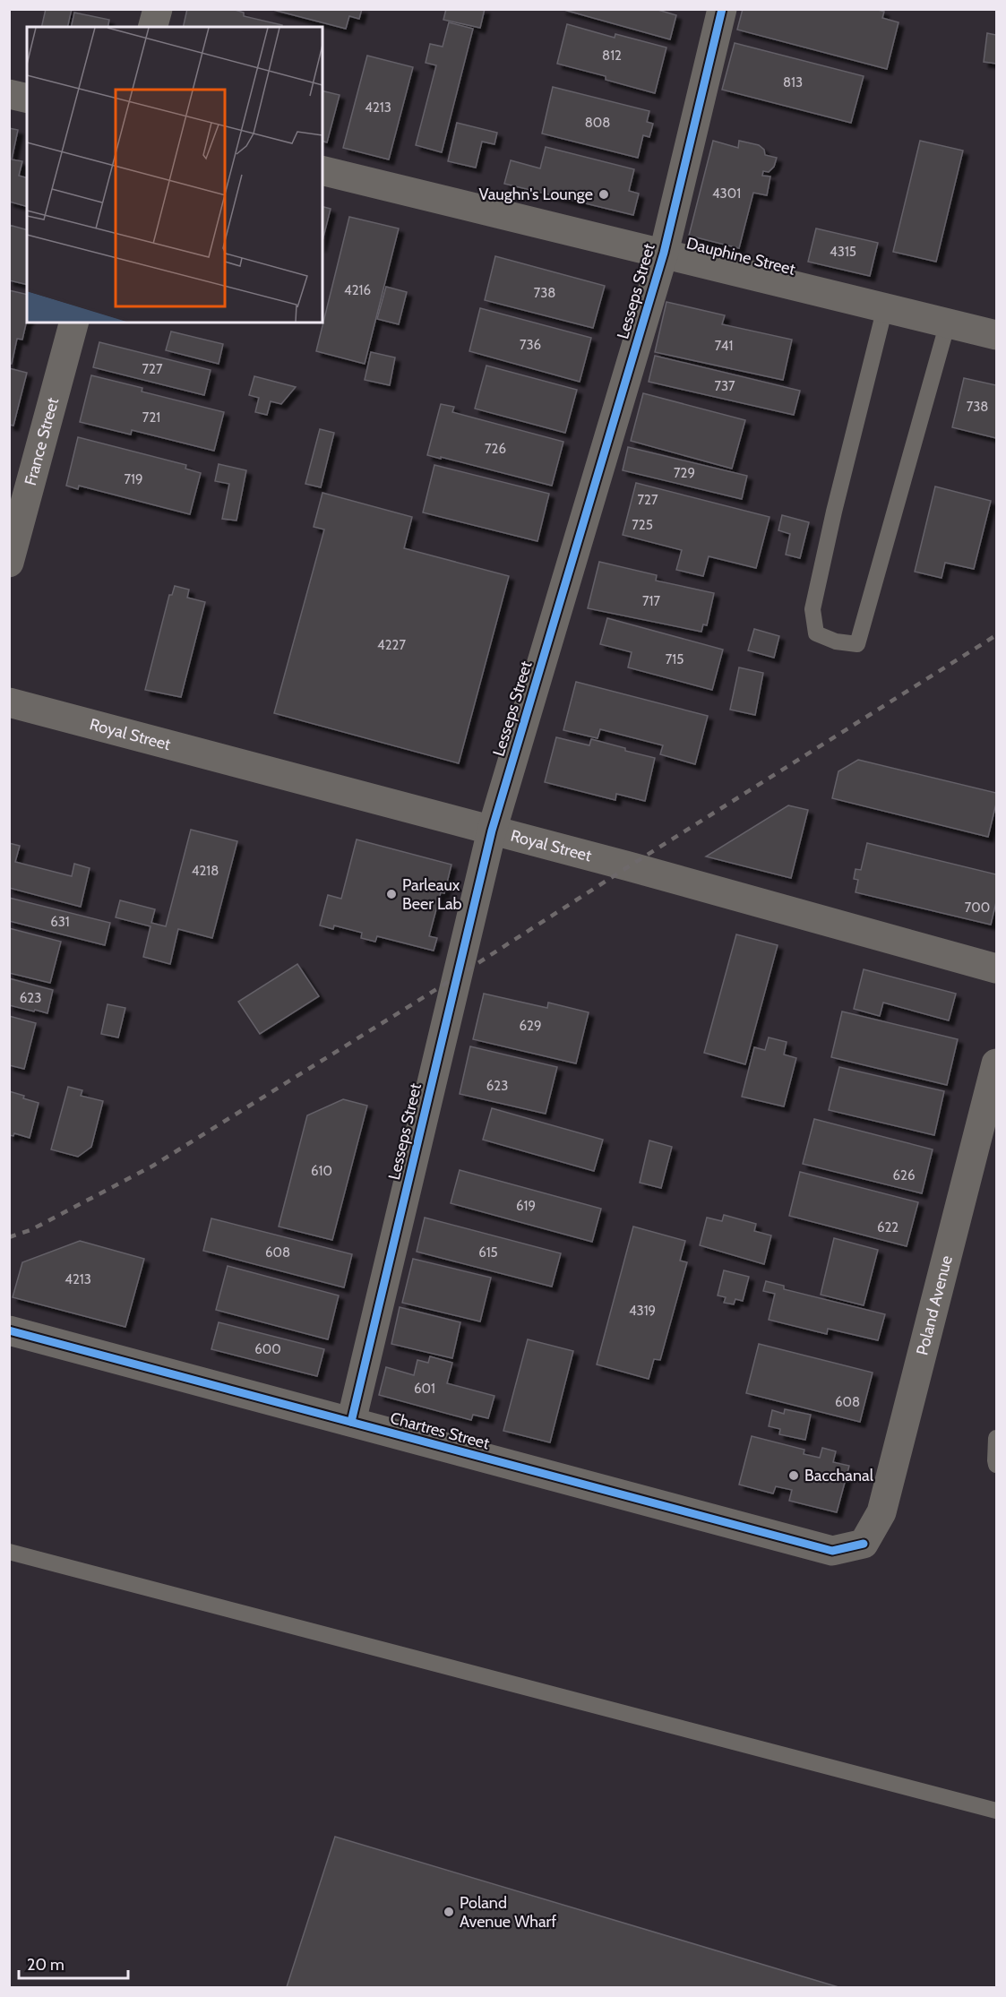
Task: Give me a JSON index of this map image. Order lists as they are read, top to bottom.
{
  "streets": {
    "street": [
      "Dauphine Street",
      "Lesseps Street",
      "France Street",
      "Royal Street",
      "Poland Avenue",
      "Chartres Street"
    ]
  },
  "crossings": [
    ["Dauphine Street", "Lesseps Street"],
    ["Lesseps Street", "Royal Street"],
    ["Lesseps Street", "Chartres Street"],
    ["Poland Avenue", "Chartres Street"]
  ],
  "places": [
    "Vaughn's Lounge",
    "Parleaux Beer Lab",
    "Bacchanal",
    "Poland Avenue Wharf"
  ],
  "house_numbers": [
    "812",
    "813",
    "4213",
    "808",
    "4301",
    "4315",
    "4216",
    "738",
    "736",
    "741",
    "727",
    "737",
    "738",
    "721",
    "726",
    "729",
    "719",
    "727",
    "725",
    "717",
    "4227",
    "715",
    "4218",
    "700",
    "631",
    "623",
    "629",
    "623",
    "610",
    "626",
    "619",
    "622",
    "608",
    "615",
    "4213",
    "4319",
    "600",
    "601",
    "608"
  ],
  "scale_bar": "20 m"
}
